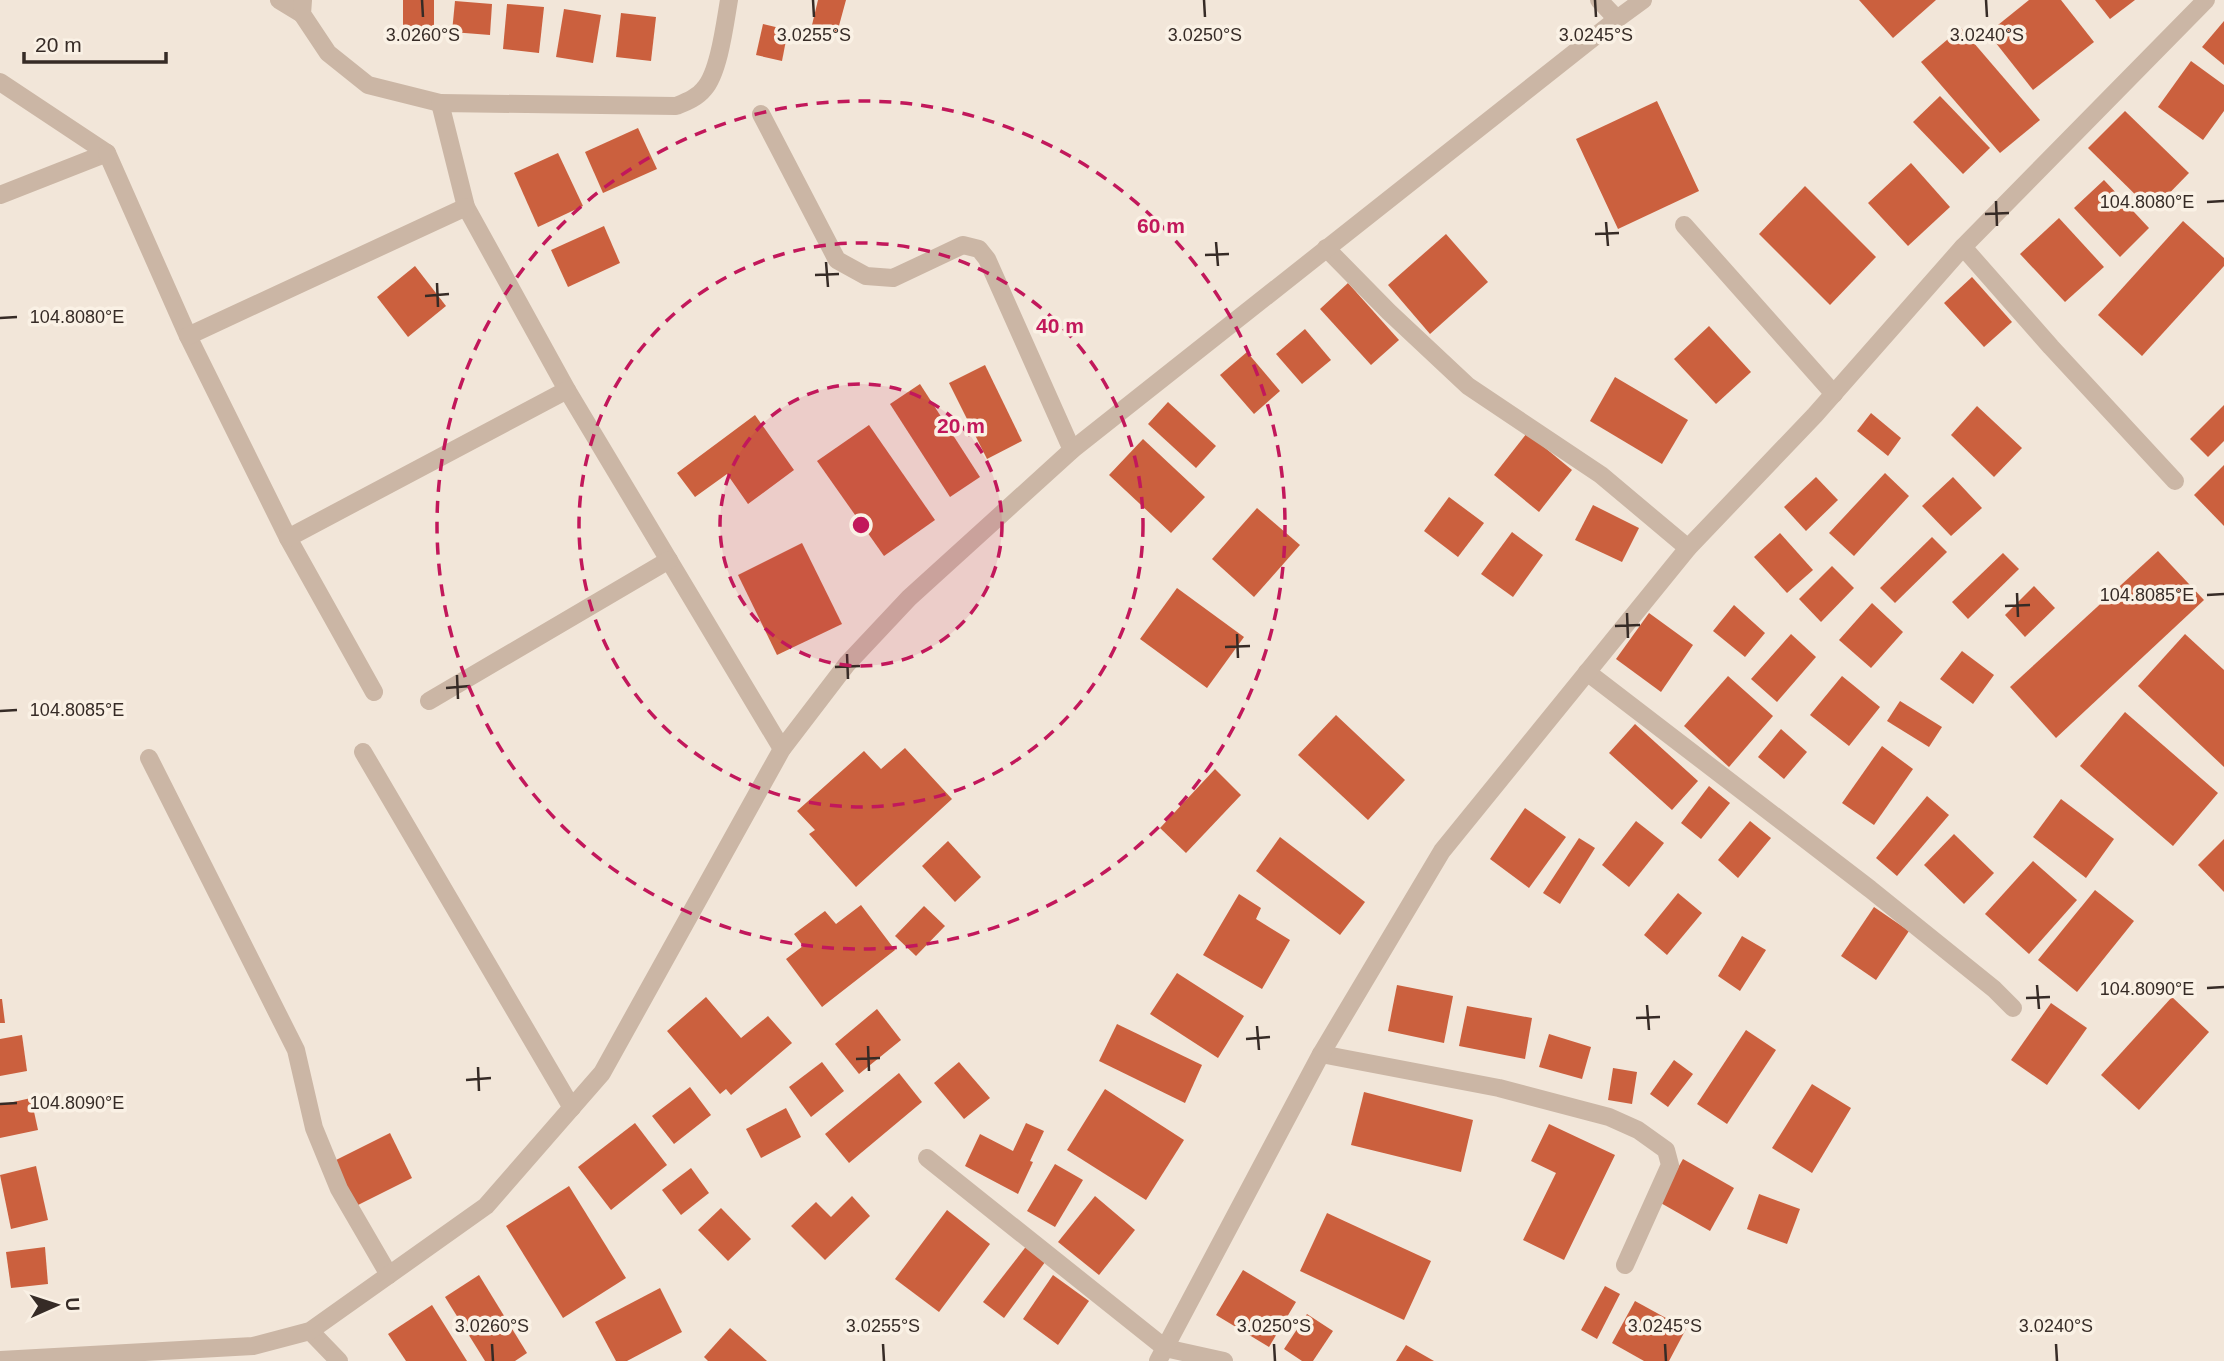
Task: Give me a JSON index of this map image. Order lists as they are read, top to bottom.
{
  "scale_bar": "20 m",
  "north": "right",
  "coordinates": [
    "3.0260°S",
    "3.0255°S",
    "3.0250°S",
    "3.0245°S",
    "3.0240°S",
    "104.8080°E",
    "104.8085°E",
    "104.8090°E"
  ],
  "rings": ["60 m", "40 m", "20 m"]
}
